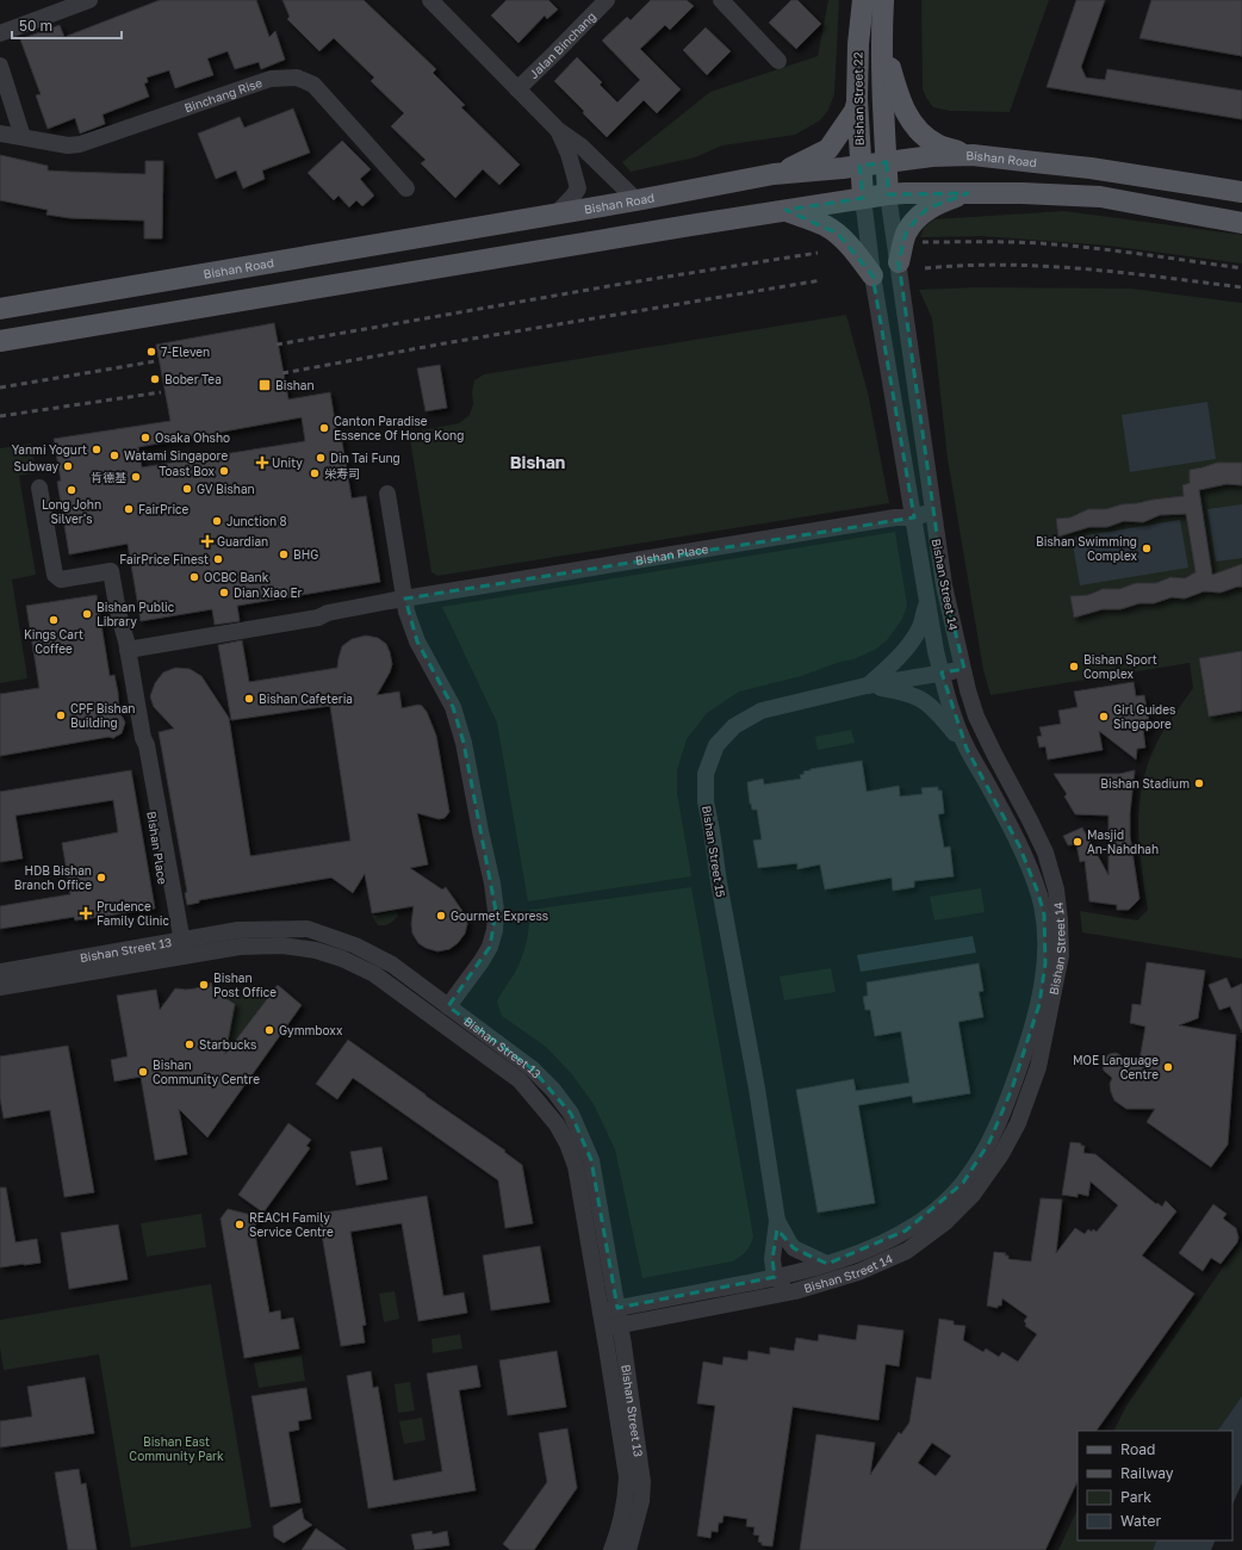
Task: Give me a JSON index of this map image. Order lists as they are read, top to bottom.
{
  "streets": {
    "main road": ["Bishan Street 22", "Bishan Road"],
    "street": [
      "Jalan Binchang",
      "Binchang Rise",
      "Bishan Place",
      "Bishan Street 14",
      "Bishan Street 15",
      "Bishan Street 13"
    ]
  },
  "crossings": [
    ["Bishan Street 22", "Bishan Road"],
    ["Bishan Street 22", "Bishan Street 14"],
    ["Bishan Place", "Bishan Street 14"],
    ["Bishan Place", "Bishan Street 13"],
    ["Bishan Street 14", "Bishan Street 15"],
    ["Bishan Street 14", "Bishan Street 13"]
  ],
  "districts": ["Bishan"],
  "parks": ["Bishan East Community Park"],
  "places": {
    "other": [
      "7-Eleven",
      "Bober Tea",
      "Canton Paradise Essence Of Hong Kong",
      "Osaka Ohsho",
      "Yanmi Yogurt",
      "Watami Singapore",
      "Din Tai Fung",
      "Subway",
      "Toast Box",
      "栄寿司",
      "肯德基",
      "GV Bishan",
      "Long John Silver's",
      "FairPrice",
      "Junction 8",
      "Bishan Swimming Complex",
      "BHG",
      "FairPrice Finest",
      "OCBC Bank",
      "Dian Xiao Er",
      "Bishan Public Library",
      "Kings Cart Coffee",
      "Bishan Sport Complex",
      "Bishan Cafeteria",
      "CPF Bishan Building",
      "Girl Guides Singapore",
      "Bishan Stadium",
      "Masjid An-Nahdhah",
      "HDB Bishan Branch Office",
      "Gourmet Express",
      "Bishan Post Office",
      "Gymmboxx",
      "Starbucks",
      "MOE Language Centre",
      "Bishan Community Centre",
      "REACH Family Service Centre"
    ],
    "transit": ["Bishan"],
    "health": ["Unity", "Guardian", "Prudence Family Clinic"]
  },
  "legend": [
    "Road",
    "Railway",
    "Park",
    "Water"
  ],
  "scale_bar": "50 m"
}
